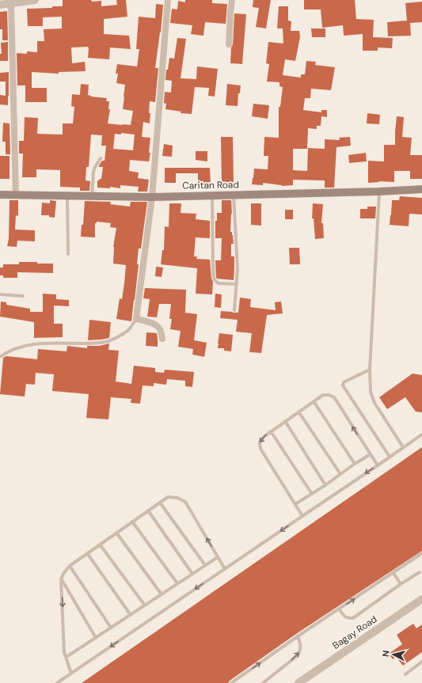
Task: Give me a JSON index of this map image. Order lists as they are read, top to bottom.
{
  "streets": {
    "main road": ["Caritan Road"],
    "street": ["Bagay Road"]
  },
  "north": "left"
}
